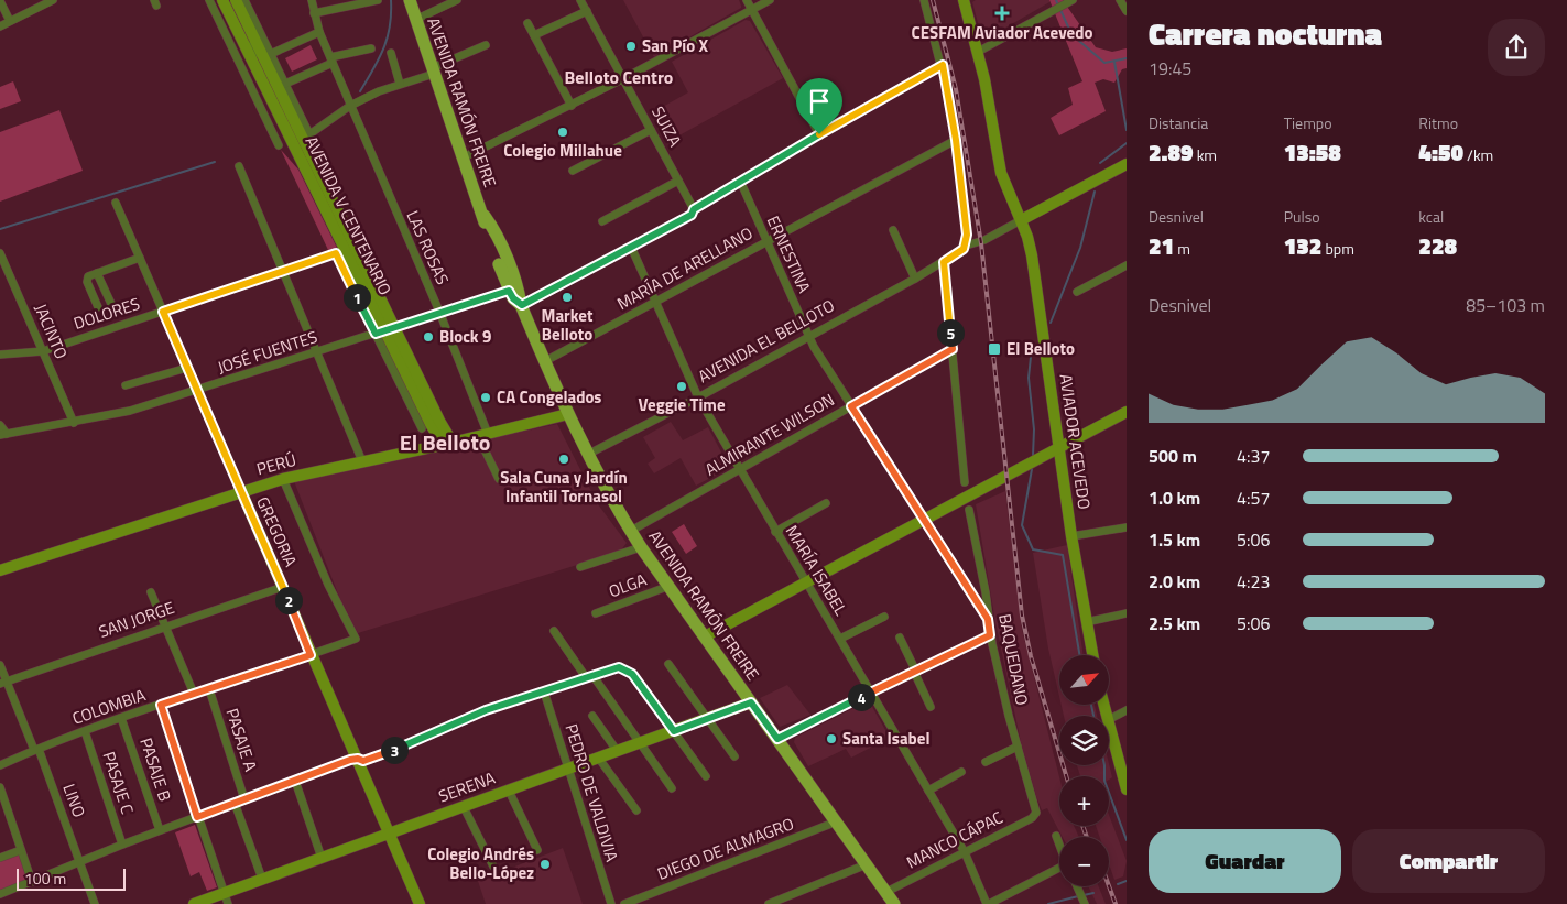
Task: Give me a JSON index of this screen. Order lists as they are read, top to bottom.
{
  "streets": {
    "main road": [
      "AVENIDA RAMÓN FREIRE",
      "AVENIDA V CENTENARIO",
      "AVIADOR ACEVEDO",
      "PERÚ",
      "GREGORIA",
      "SERENA"
    ],
    "street": [
      "SUIZA",
      "LAS ROSAS",
      "ERNESTINA",
      "MARÍA DE ARELLANO",
      "DOLORES",
      "JACINTO",
      "AVENIDA EL BELLOTO",
      "JOSÉ FUENTES",
      "ALMIRANTE WILSON",
      "MARÍA ISABEL",
      "OLGA",
      "SAN JORGE",
      "BAQUEDANO",
      "COLOMBIA",
      "PASAJE A",
      "PASAJE B",
      "PASAJE C",
      "PEDRO DE VALDIVIA",
      "LINO",
      "MANCO CÁPAC",
      "DIEGO DE ALMAGRO"
    ]
  },
  "crossings": [
    ["AVENIDA RAMÓN FREIRE", "MARÍA DE ARELLANO"],
    ["AVENIDA RAMÓN FREIRE", "AVENIDA EL BELLOTO"],
    ["AVENIDA RAMÓN FREIRE", "JOSÉ FUENTES"],
    ["AVENIDA RAMÓN FREIRE", "ALMIRANTE WILSON"],
    ["AVENIDA RAMÓN FREIRE", "PERÚ"],
    ["AVENIDA RAMÓN FREIRE", "OLGA"],
    ["AVENIDA RAMÓN FREIRE", "SERENA"],
    ["AVENIDA RAMÓN FREIRE", "MANCO CÁPAC"],
    ["AVENIDA RAMÓN FREIRE", "DIEGO DE ALMAGRO"],
    ["SUIZA", "JOSÉ FUENTES"],
    ["AVENIDA V CENTENARIO", "DOLORES"],
    ["AVENIDA V CENTENARIO", "JOSÉ FUENTES"],
    ["AVENIDA V CENTENARIO", "PERÚ"],
    ["LAS ROSAS", "JOSÉ FUENTES"],
    ["LAS ROSAS", "PERÚ"],
    ["ERNESTINA", "MARÍA DE ARELLANO"],
    ["ERNESTINA", "AVENIDA EL BELLOTO"],
    ["ERNESTINA", "JOSÉ FUENTES"],
    ["ERNESTINA", "ALMIRANTE WILSON"],
    ["ERNESTINA", "BAQUEDANO"],
    ["MARÍA DE ARELLANO", "MARÍA ISABEL"],
    ["DOLORES", "JACINTO"],
    ["DOLORES", "GREGORIA"],
    ["JACINTO", "JOSÉ FUENTES"],
    ["AVENIDA EL BELLOTO", "MARÍA ISABEL"],
    ["JOSÉ FUENTES", "GREGORIA"],
    ["JOSÉ FUENTES", "MARÍA ISABEL"],
    ["ALMIRANTE WILSON", "MARÍA ISABEL"],
    ["PERÚ", "GREGORIA"],
    ["PERÚ", "COLOMBIA"],
    ["GREGORIA", "SAN JORGE"],
    ["GREGORIA", "COLOMBIA"],
    ["GREGORIA", "SERENA"],
    ["MARÍA ISABEL", "MANCO CÁPAC"],
    ["SAN JORGE", "LINO"],
    ["BAQUEDANO", "MANCO CÁPAC"],
    ["COLOMBIA", "PASAJE A"],
    ["COLOMBIA", "PASAJE B"],
    ["COLOMBIA", "PASAJE C"],
    ["COLOMBIA", "LINO"],
    ["SERENA", "PEDRO DE VALDIVIA"]
  ],
  "districts": ["Belloto Centro", "El Belloto"],
  "places": {
    "health": ["CESFAM Aviador Acevedo"],
    "other": [
      "San Pío X",
      "Colegio Millahue",
      "Market Belloto",
      "Block 9",
      "Veggie Time",
      "CA Congelados",
      "Sala Cuna y Jardín Infantil Tornasol",
      "Santa Isabel",
      "Colegio Andrés Bello-López"
    ],
    "transit": ["El Belloto"]
  },
  "scale_bar": "100 m",
  "north": "top right",
  "page": {
    "heading": ["Carrera nocturna", "19:45"],
    "stats": [
      ["Distancia", "2.89 km"],
      ["Tiempo", "13:58"],
      ["Ritmo", "4:50 /km"],
      ["Desnivel", "21 m"],
      ["Pulso", "132 bpm"],
      ["kcal", "228"]
    ],
    "chart": ["Desnivel", "85–103 m"],
    "pins": [
      "1",
      "5",
      "2",
      "4",
      "3"
    ],
    "list": [
      {
        "name": "500 m",
        "note": "4:37"
      },
      {
        "name": "1.0 km",
        "note": "4:57"
      },
      {
        "name": "1.5 km",
        "note": "5:06"
      },
      {
        "name": "2.0 km",
        "note": "4:23"
      },
      {
        "name": "2.5 km",
        "note": "5:06"
      }
    ],
    "map_buttons": ["+", "−"],
    "buttons": ["Guardar", "Compartir"],
    "scale": "100 m"
  }
}
